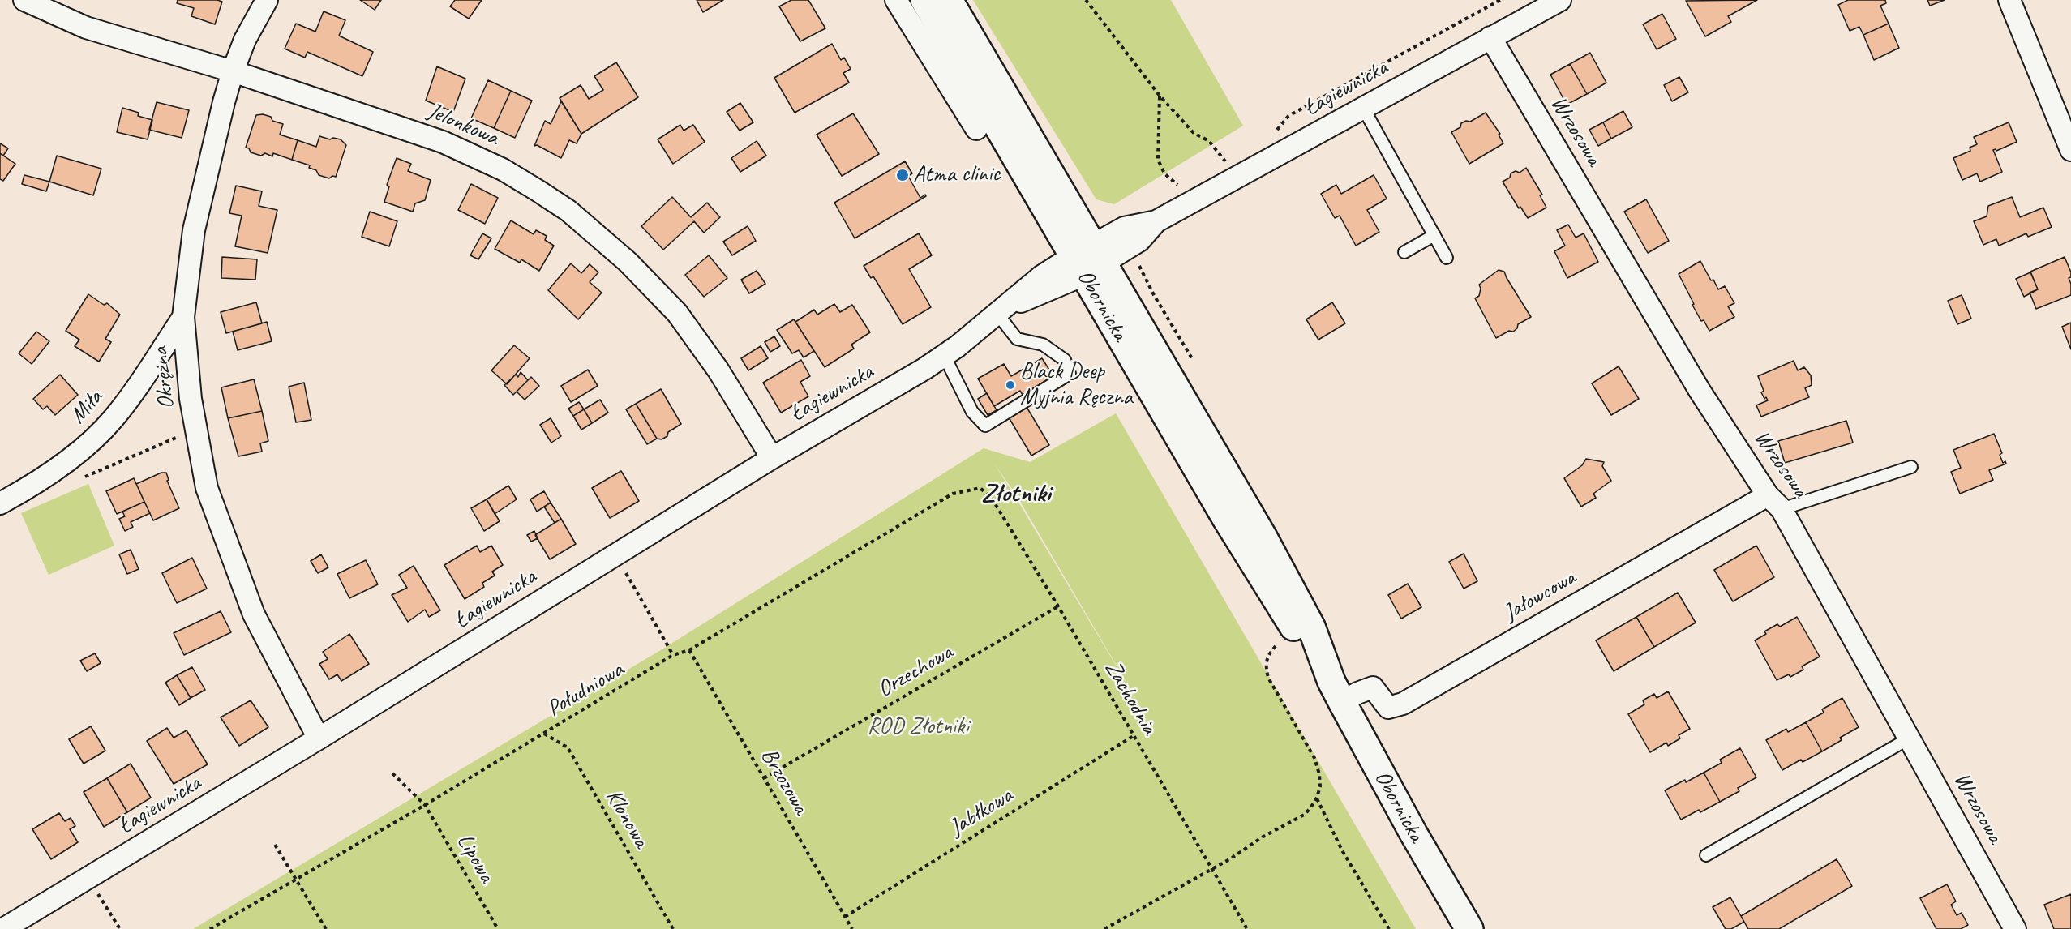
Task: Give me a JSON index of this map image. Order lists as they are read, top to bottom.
{
  "streets": {
    "main road": ["Obornicka"],
    "street": [
      "Łagiewnicka",
      "Jelonkowa",
      "Wrzosowa",
      "Okrężna",
      "Miła",
      "Jałowcowa"
    ],
    "path": [
      "Orzechowa",
      "Południowa",
      "Zachodnia",
      "Brzozowa",
      "Jabłkowa",
      "Klonowa",
      "Lipowa"
    ]
  },
  "crossings": [
    ["Łagiewnicka", "Jelonkowa"],
    ["Łagiewnicka", "Wrzosowa"],
    ["Łagiewnicka", "Obornicka"],
    ["Łagiewnicka", "Okrężna"],
    ["Jelonkowa", "Okrężna"],
    ["Wrzosowa", "Jałowcowa"],
    ["Obornicka", "Jałowcowa"],
    ["Okrężna", "Miła"],
    ["Orzechowa", "Zachodnia"],
    ["Orzechowa", "Brzozowa"],
    ["Południowa", "Zachodnia"],
    ["Południowa", "Brzozowa"],
    ["Południowa", "Klonowa"],
    ["Południowa", "Lipowa"],
    ["Zachodnia", "Jabłkowa"],
    ["Brzozowa", "Jabłkowa"]
  ],
  "districts": ["Złotniki"],
  "parks": ["ROD Złotniki"],
  "places": ["Atma clinic", "Black Deep Myjnia Ręczna"]
}
